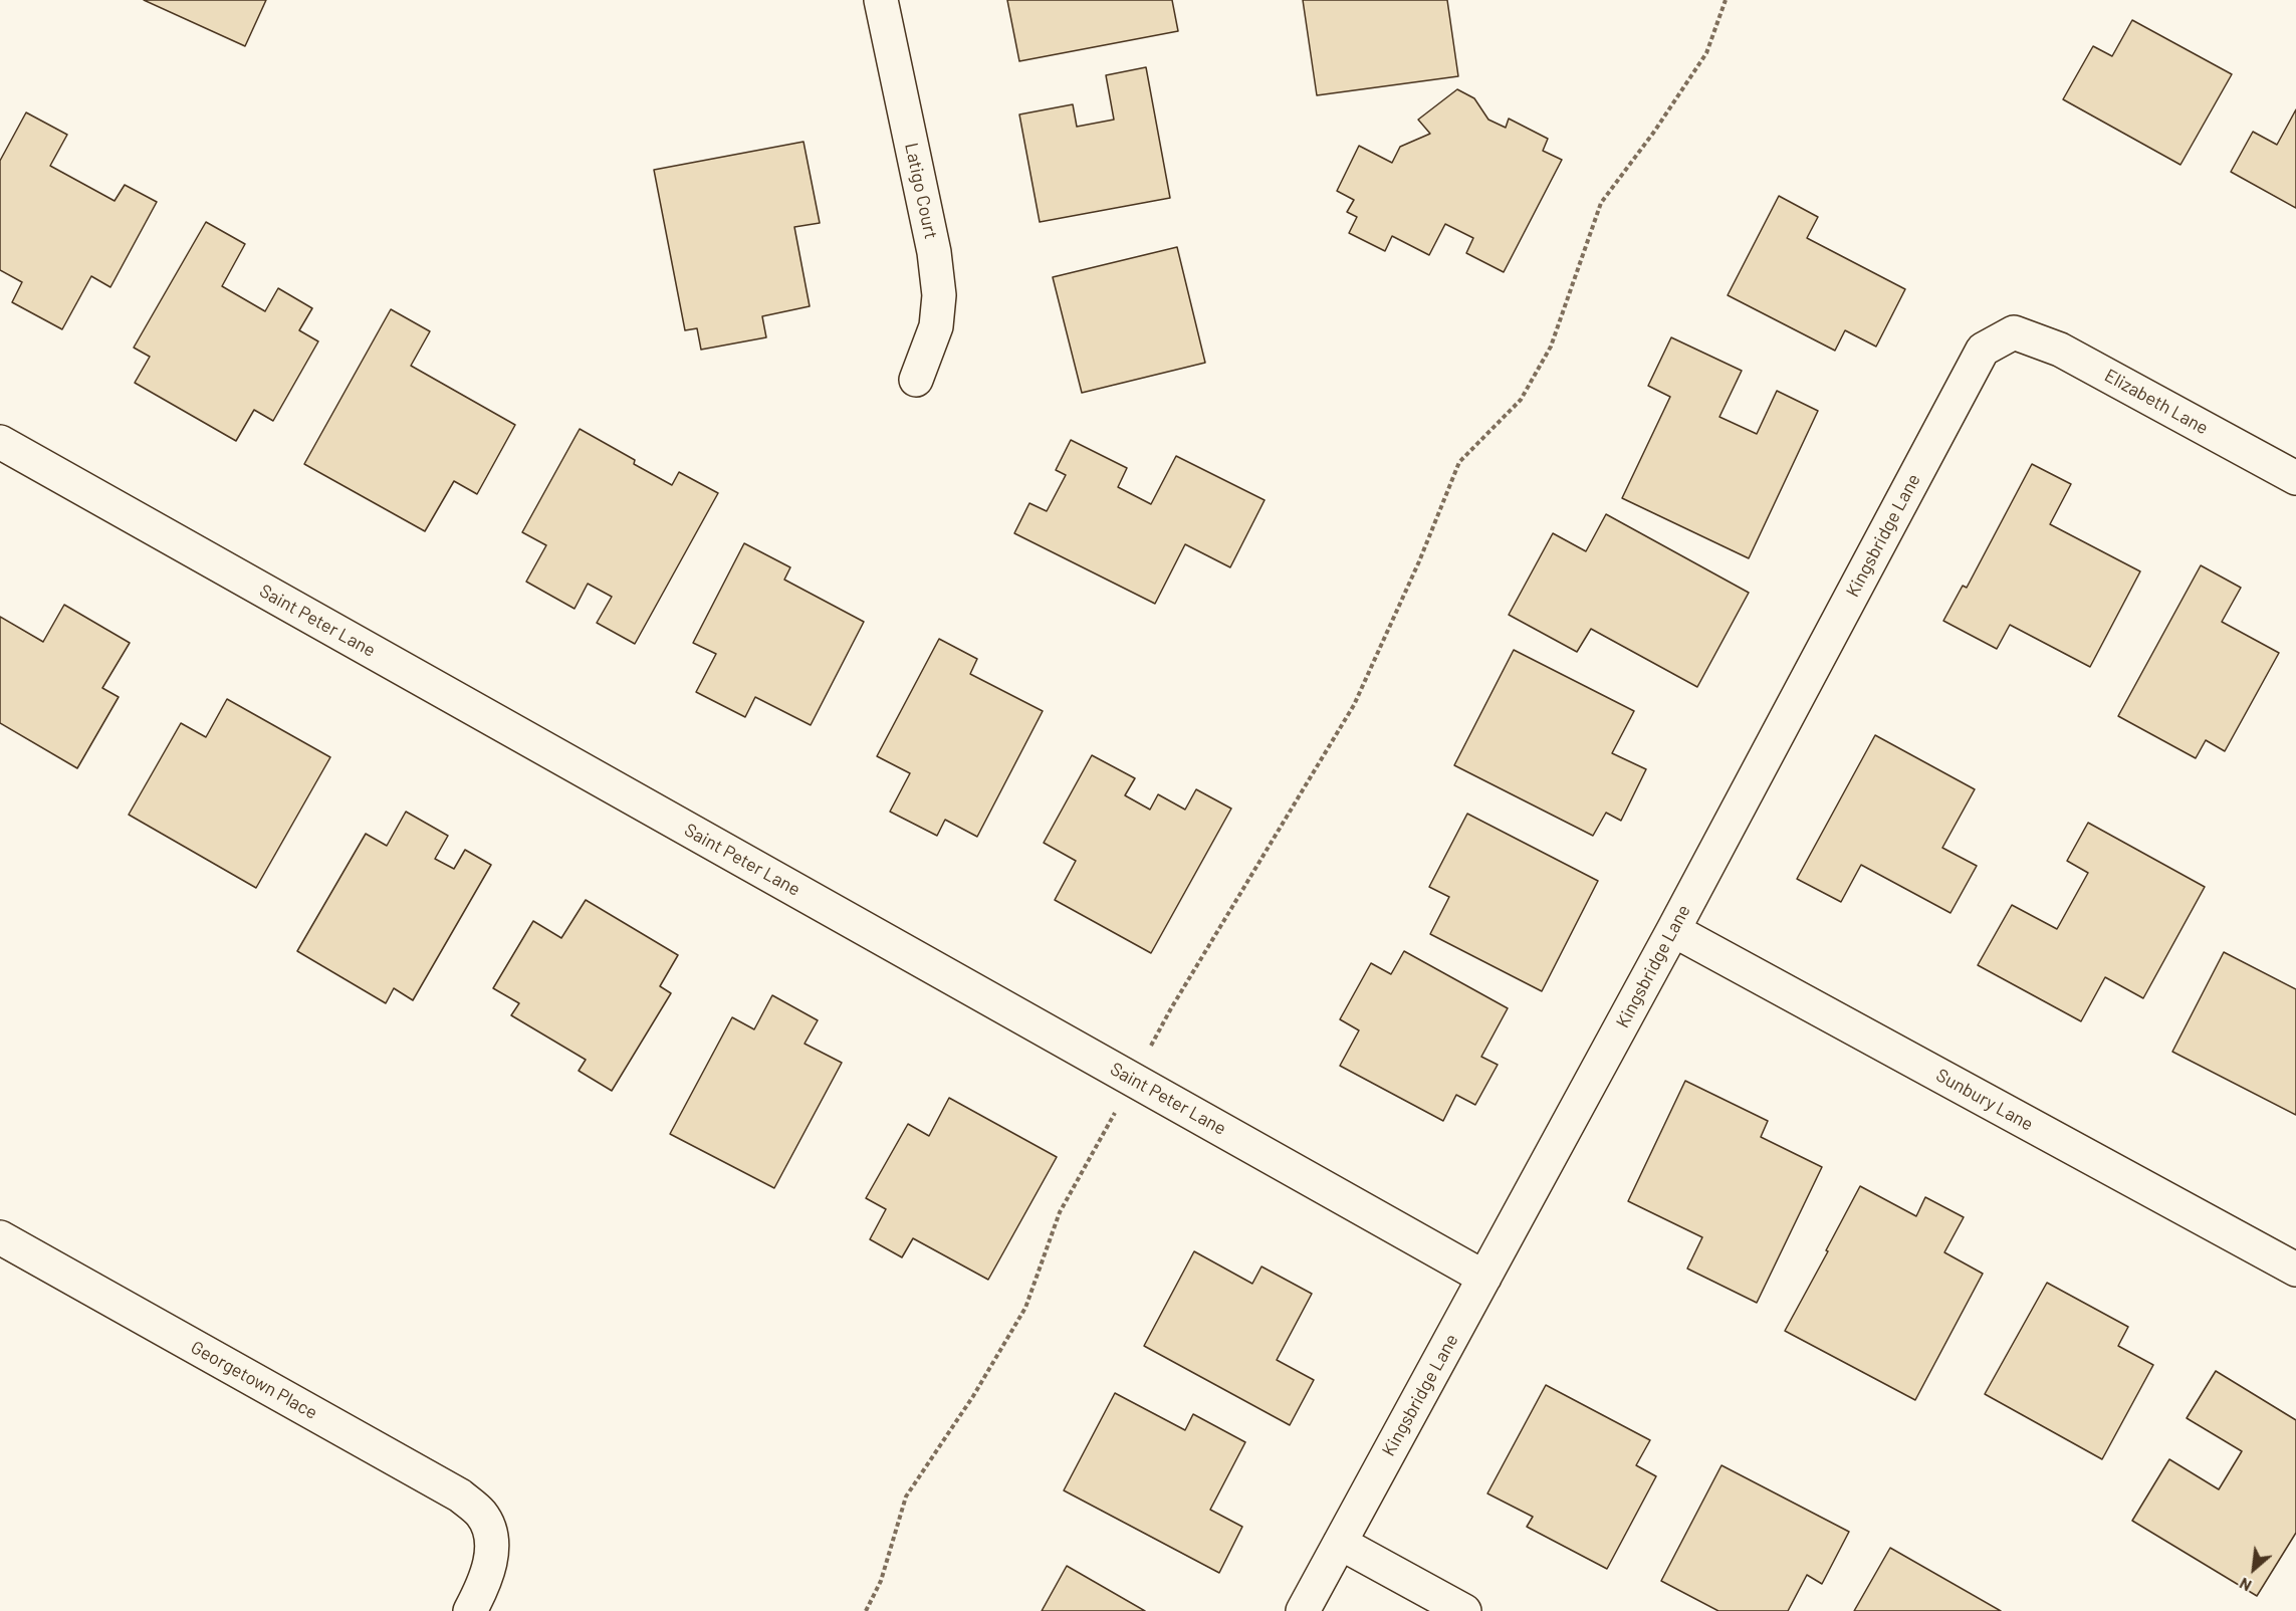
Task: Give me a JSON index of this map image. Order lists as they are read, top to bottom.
{
  "streets": {
    "street": [
      "Latigo Court",
      "Elizabeth Lane",
      "Kingsbridge Lane",
      "Saint Peter Lane",
      "Sunbury Lane",
      "Georgetown Place"
    ]
  },
  "crossings": [
    ["Elizabeth Lane", "Kingsbridge Lane"],
    ["Kingsbridge Lane", "Saint Peter Lane"],
    ["Kingsbridge Lane", "Sunbury Lane"]
  ],
  "north": "bottom left"
}
